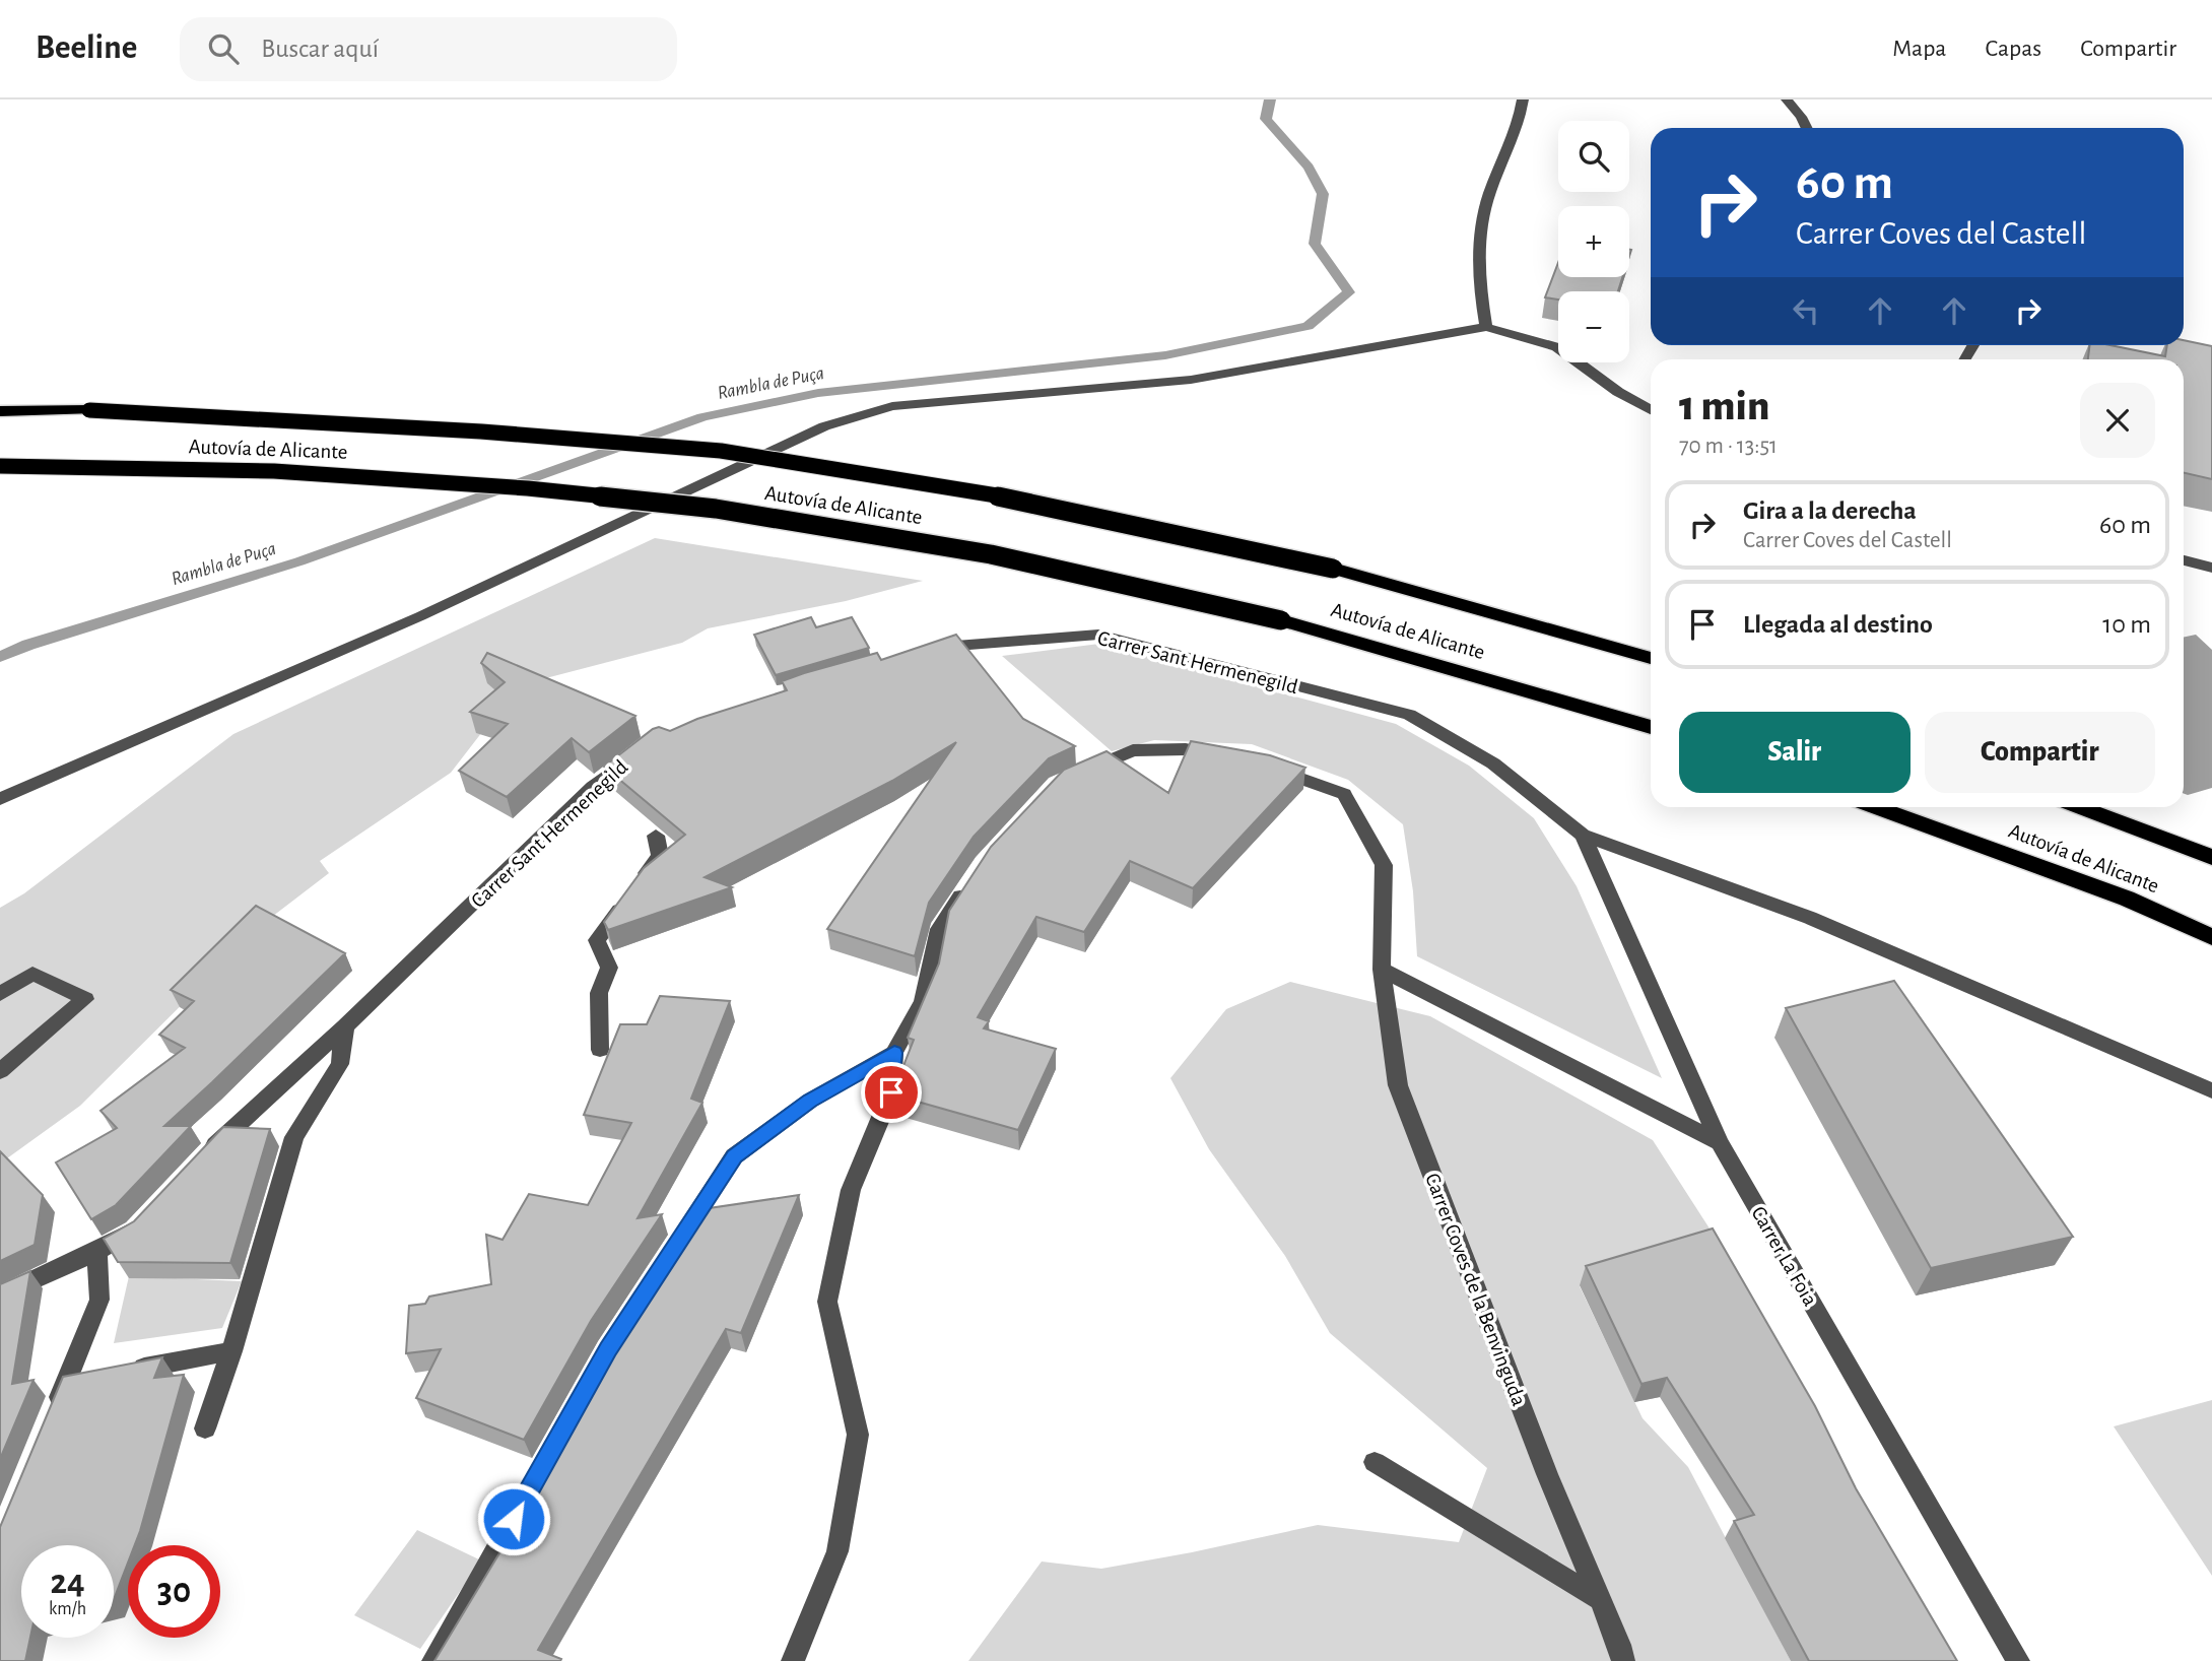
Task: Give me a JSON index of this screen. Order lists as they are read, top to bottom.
{
  "streets": {
    "highway": ["Autovía de Alicante"],
    "street": ["Carrer Sant Hermenegild", "Carrer La Foia", "Carrer Coves de la Benvinguda"]
  },
  "crossings": [
    ["Carrer Sant Hermenegild", "Carrer La Foia"]
  ],
  "water": ["Rambla de Puça"],
  "page": {
    "header": "Beeline",
    "search": "Buscar aquí",
    "nav": ["Mapa", "Capas", "Compartir"],
    "map_buttons": ["+", "−"],
    "turn": ["60 m", "Carrer Coves del Castell"],
    "heading": ["1 min", "70 m · 13:51"],
    "list": [
      {
        "name": "Gira a la derecha",
        "note": "Carrer Coves del Castell",
        "value": "60 m"
      },
      {
        "name": "Llegada al destino",
        "value": "10 m"
      }
    ],
    "buttons": ["Salir", "Compartir"],
    "speed": "24 km/h",
    "limit": "30"
  }
}
